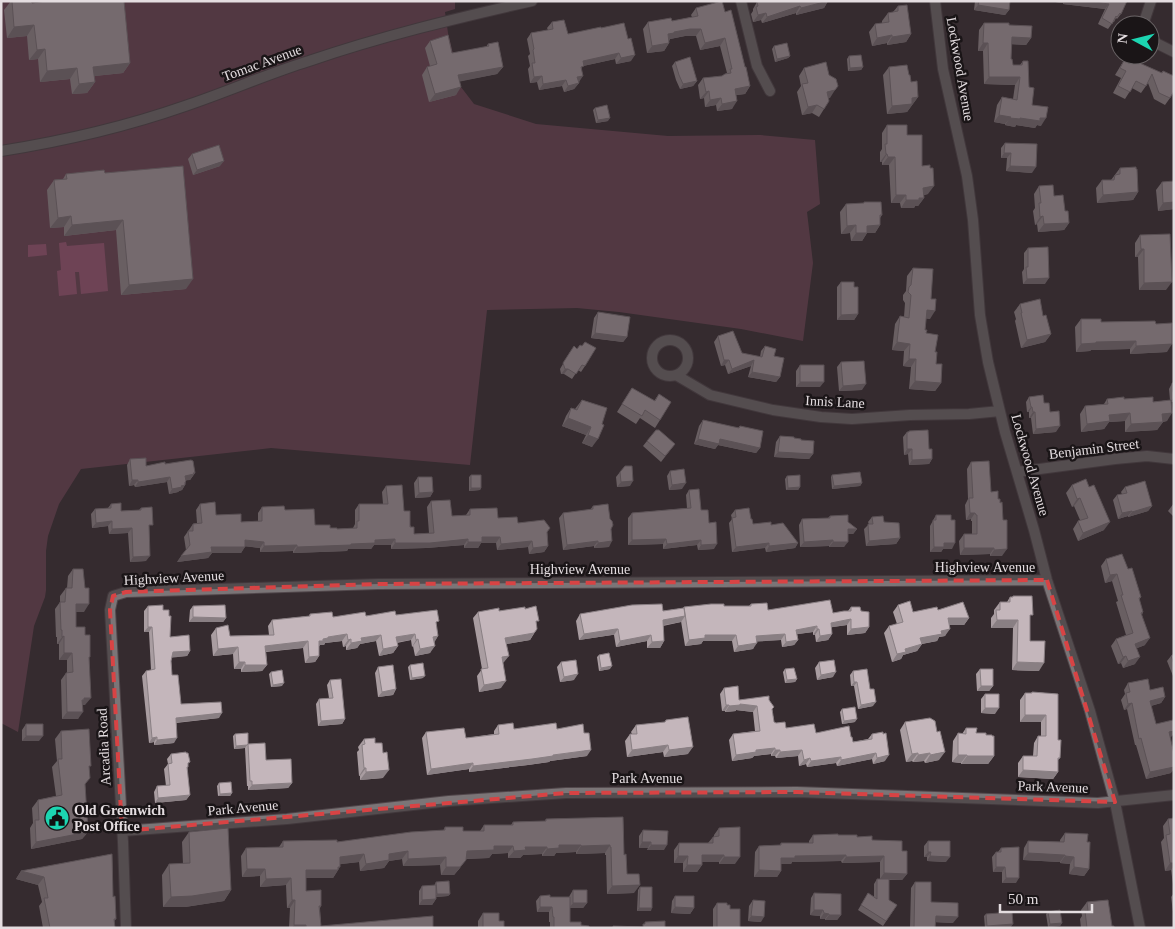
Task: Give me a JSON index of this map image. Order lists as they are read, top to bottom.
{
  "streets": {
    "street": [
      "Tomac Avenue",
      "Lockwood Avenue",
      "Innis Lane",
      "Benjamin Street",
      "Highview Avenue",
      "Arcadia Road",
      "Park Avenue"
    ]
  },
  "crossings": [
    ["Lockwood Avenue", "Innis Lane"],
    ["Lockwood Avenue", "Benjamin Street"],
    ["Lockwood Avenue", "Highview Avenue"],
    ["Lockwood Avenue", "Park Avenue"],
    ["Highview Avenue", "Arcadia Road"],
    ["Arcadia Road", "Park Avenue"]
  ],
  "places": {
    "public building": ["Old Greenwich Post Office"]
  },
  "scale_bar": "50 m",
  "north": "left"
}
